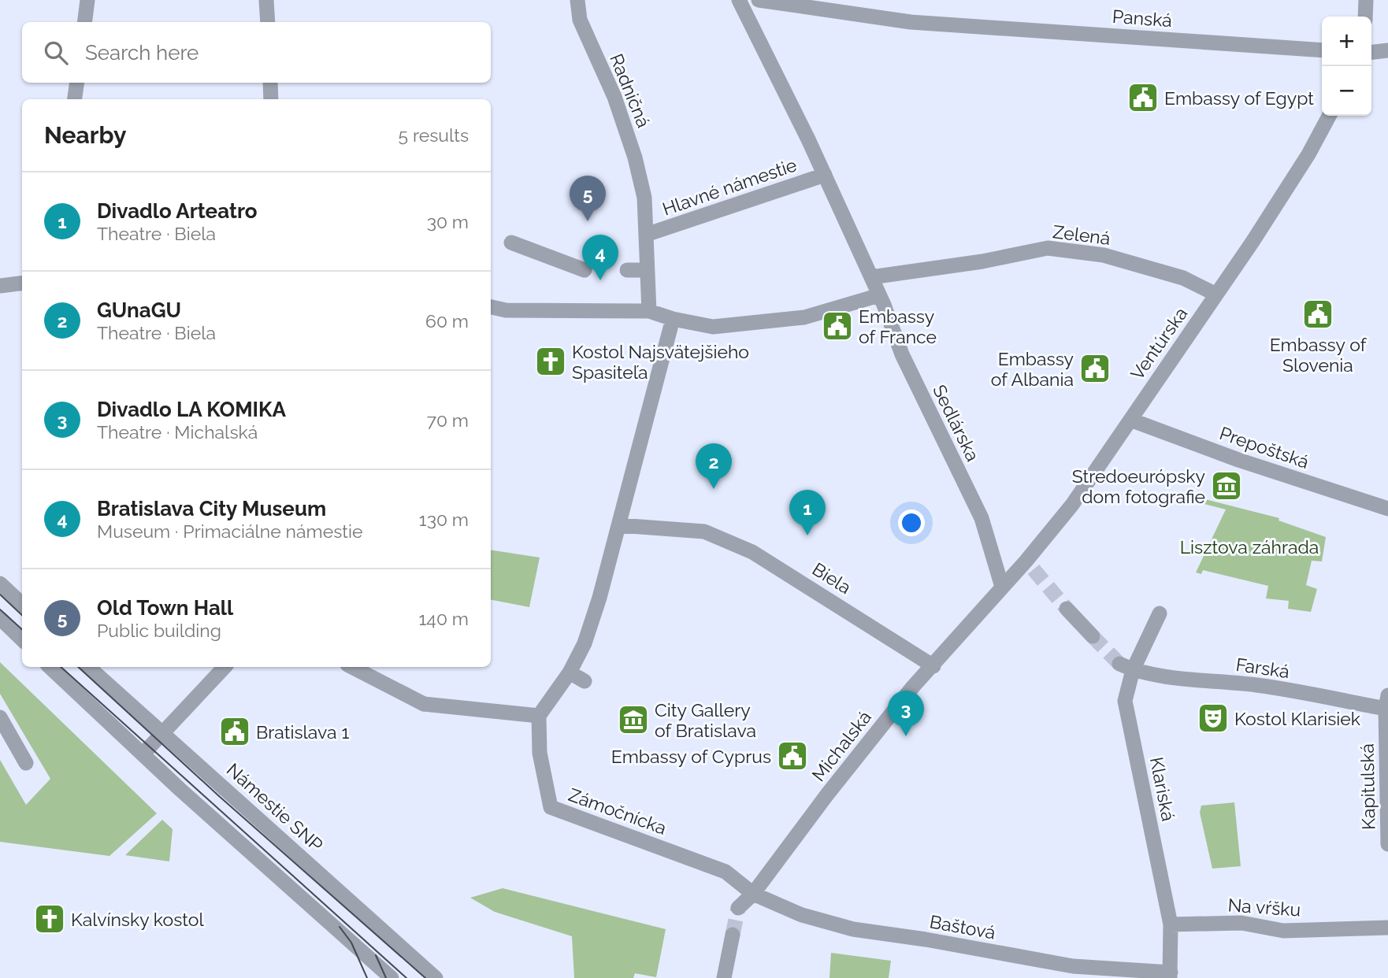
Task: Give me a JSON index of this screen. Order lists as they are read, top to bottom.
{
  "streets": {
    "street": [
      "Panská",
      "Radničná",
      "Hlavné námestie",
      "Zelená",
      "Ventúrska",
      "Sedlárska",
      "Prepoštská",
      "Biela",
      "Farská",
      "Michalská",
      "Kapitulská",
      "Klariská",
      "Námestie SNP",
      "Zámočnícka",
      "Na vŕšku",
      "Baštová"
    ]
  },
  "crossings": [
    ["Radničná", "Hlavné námestie"],
    ["Hlavné námestie", "Zelená"],
    ["Hlavné námestie", "Sedlárska"],
    ["Zelená", "Ventúrska"],
    ["Zelená", "Sedlárska"],
    ["Ventúrska", "Sedlárska"],
    ["Ventúrska", "Prepoštská"],
    ["Ventúrska", "Michalská"],
    ["Sedlárska", "Michalská"],
    ["Biela", "Michalská"],
    ["Farská", "Kapitulská"],
    ["Farská", "Klariská"],
    ["Michalská", "Zámočnícka"],
    ["Michalská", "Baštová"],
    ["Klariská", "Na vŕšku"],
    ["Klariská", "Baštová"],
    ["Zámočnícka", "Baštová"]
  ],
  "parks": ["Lisztova záhrada"],
  "places": {
    "public building": [
      "Embassy of Egypt",
      "Embassy of Slovenia",
      "Embassy of France",
      "Embassy of Albania",
      "Bratislava 1",
      "Embassy of Cyprus"
    ],
    "church": ["Kostol Najsvätejšieho Spasiteľa", "Kalvínsky kostol"],
    "museum": ["Stredoeurópsky dom fotografie", "City Gallery of Bratislava"],
    "theatre": ["Kostol Klarisiek"]
  },
  "page": {
    "map_buttons": ["+", "−"],
    "search": "Search here",
    "heading": ["Nearby", "5 results"],
    "list": [
      {
        "mark": "1",
        "name": "Divadlo Arteatro",
        "note": "Theatre · Biela",
        "value": "30 m"
      },
      {
        "mark": "2",
        "name": "GUnaGU",
        "note": "Theatre · Biela",
        "value": "60 m"
      },
      {
        "mark": "3",
        "name": "Divadlo LA KOMIKA",
        "note": "Theatre · Michalská",
        "value": "70 m"
      },
      {
        "mark": "4",
        "name": "Bratislava City Museum",
        "note": "Museum · Primaciálne námestie",
        "value": "130 m"
      },
      {
        "mark": "5",
        "name": "Old Town Hall",
        "note": "Public building",
        "value": "140 m"
      }
    ],
    "pins": [
      "5",
      "4",
      "2",
      "1",
      "3"
    ]
  }
}
